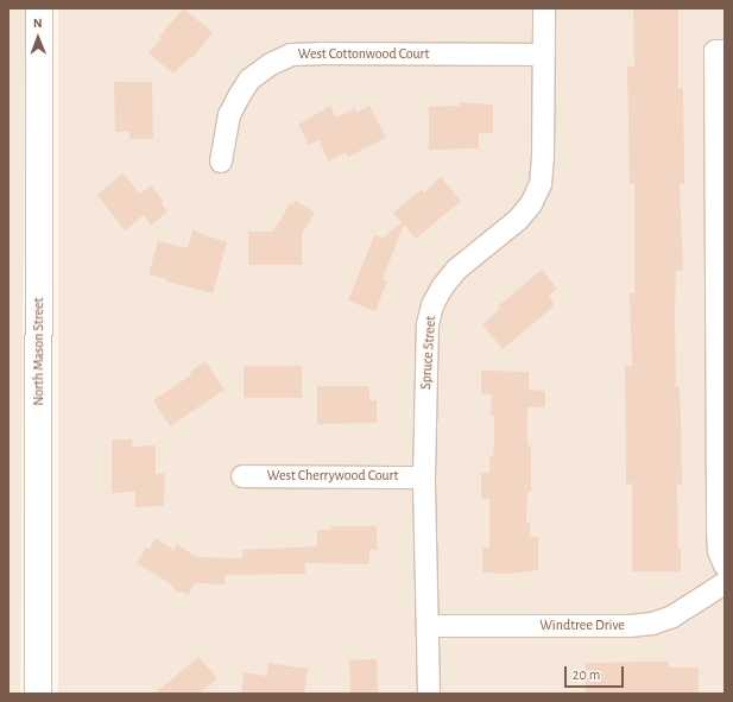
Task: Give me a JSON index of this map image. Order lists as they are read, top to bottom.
{
  "streets": {
    "street": [
      "West Cottonwood Court",
      "North Mason Street",
      "Spruce Street",
      "West Cherrywood Court",
      "Windtree Drive"
    ]
  },
  "crossings": [
    ["West Cottonwood Court", "Spruce Street"],
    ["Spruce Street", "West Cherrywood Court"],
    ["Spruce Street", "Windtree Drive"]
  ],
  "scale_bar": "20 m",
  "north": "top"
}
